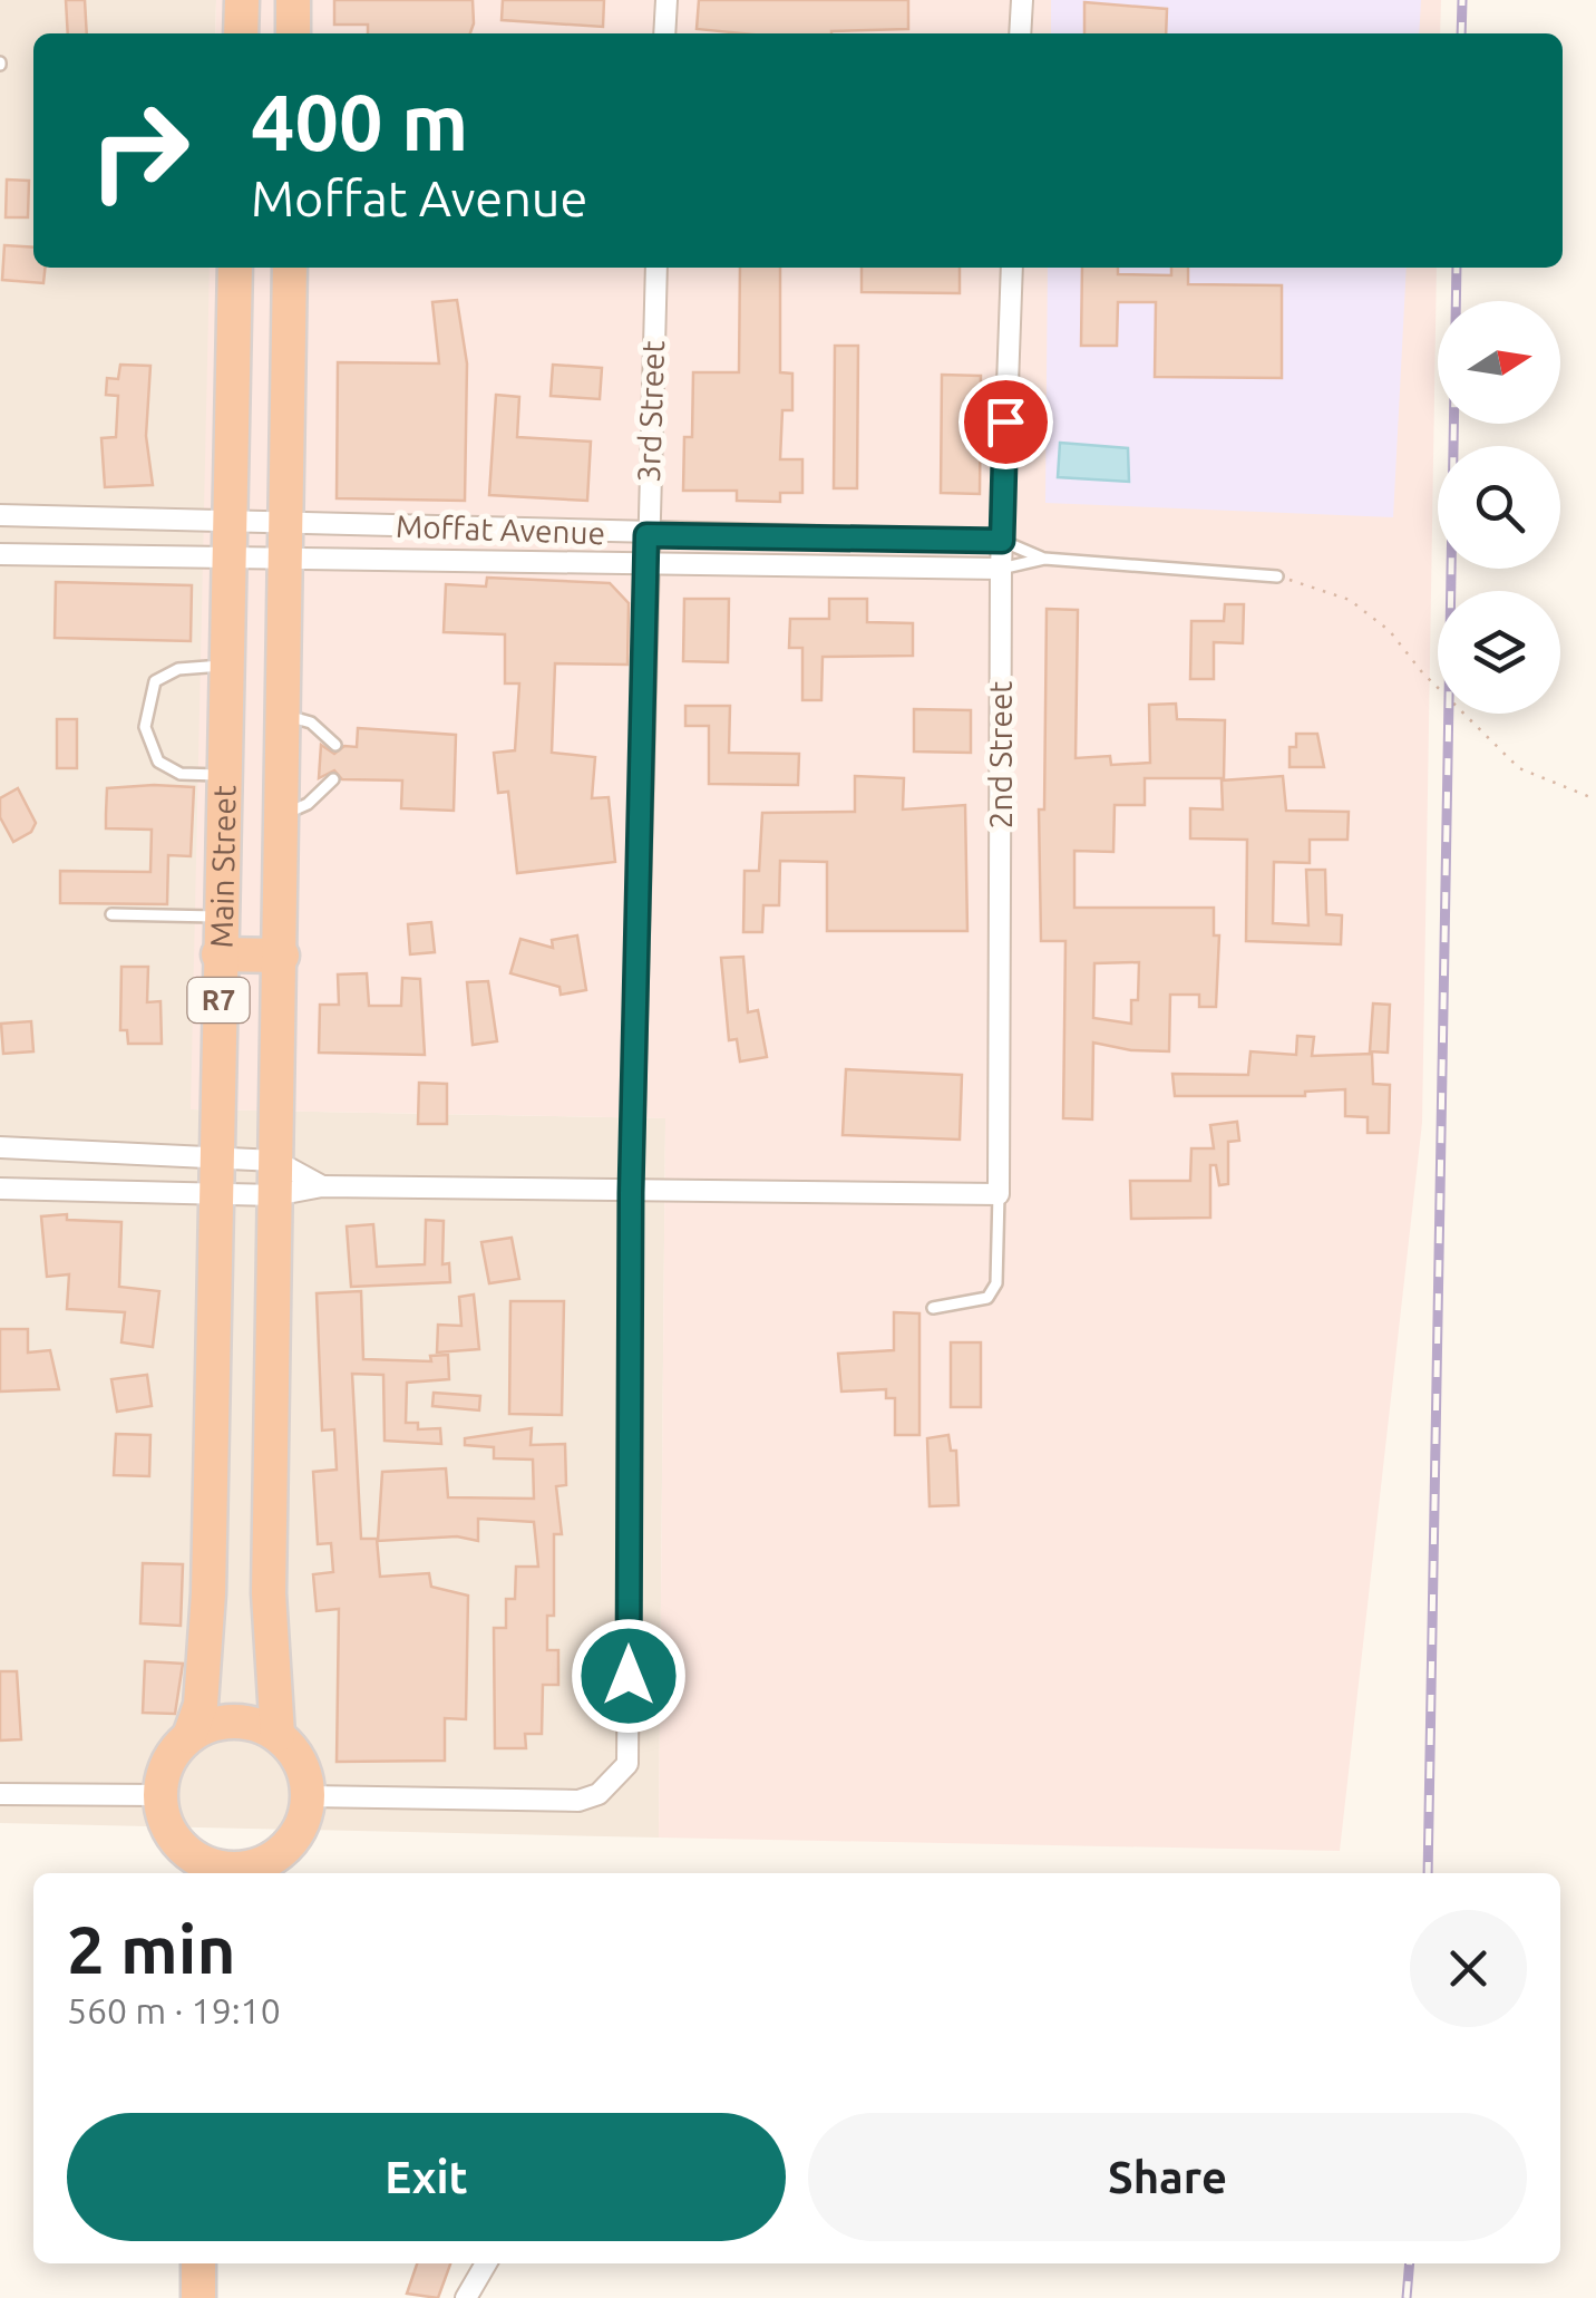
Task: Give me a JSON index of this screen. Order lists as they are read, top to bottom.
{
  "streets": {
    "highway": ["Main Street", "R7"],
    "street": ["3rd Street", "Moffat Avenue", "2nd Street"]
  },
  "crossings": [
    ["3rd Street", "Moffat Avenue"],
    ["3rd Street", "Main Street"],
    ["Moffat Avenue", "2nd Street"],
    ["Moffat Avenue", "Main Street"]
  ],
  "north": "right",
  "page": {
    "turn": ["400 m", "Moffat Avenue"],
    "heading": ["2 min", "560 m · 19:10"],
    "buttons": ["Exit", "Share"]
  }
}
